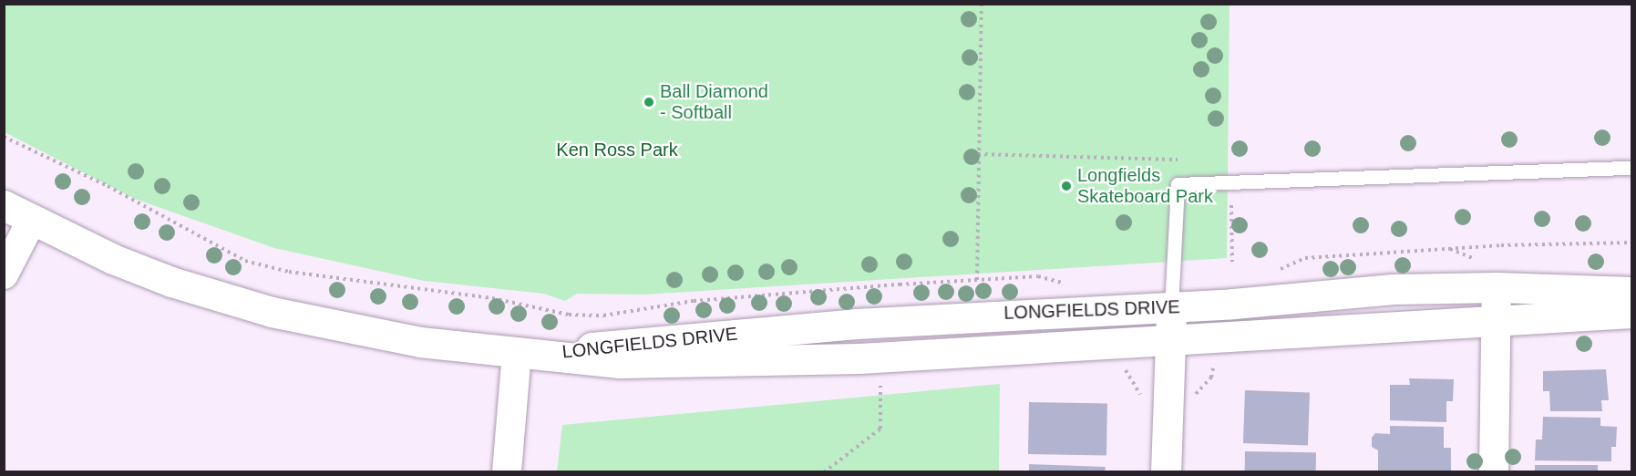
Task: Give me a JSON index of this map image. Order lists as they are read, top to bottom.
{
  "streets": {
    "street": ["LONGFIELDS DRIVE"]
  },
  "parks": ["Ken Ross Park"],
  "places": ["Ball Diamond - Softball", "Longfields Skateboard Park"]
}
